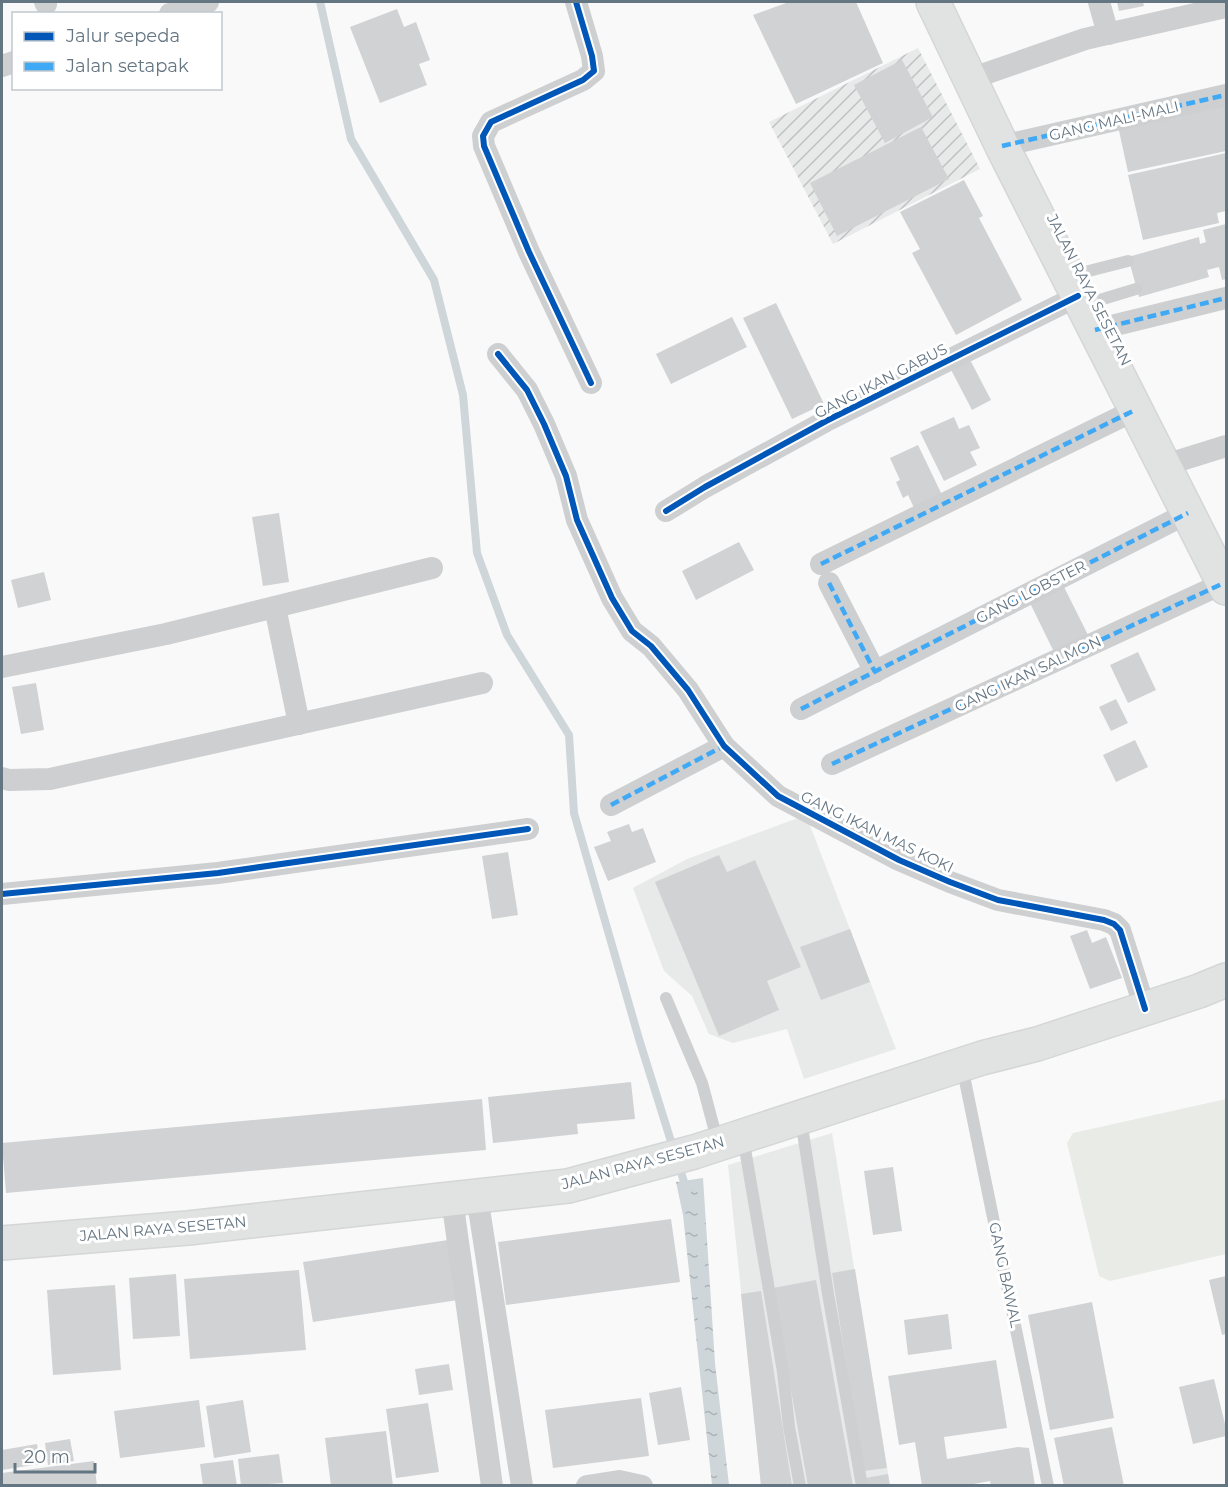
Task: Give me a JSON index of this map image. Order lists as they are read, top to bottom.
{
  "streets": {
    "main road": ["JALAN RAYA SESETAN"],
    "street": [
      "GANG MALI-MALI",
      "GANG IKAN GABUS",
      "GANG LOBSTER",
      "GANG IKAN SALMON",
      "GANG IKAN MAS KOKI"
    ],
    "lane": ["GANG BAWAL"]
  },
  "crossings": [
    ["GANG MALI-MALI", "JALAN RAYA SESETAN"],
    ["JALAN RAYA SESETAN", "GANG IKAN GABUS"],
    ["JALAN RAYA SESETAN", "GANG LOBSTER"],
    ["JALAN RAYA SESETAN", "GANG IKAN SALMON"],
    ["JALAN RAYA SESETAN", "GANG IKAN MAS KOKI"],
    ["JALAN RAYA SESETAN", "GANG BAWAL"]
  ],
  "legend": ["Jalur sepeda", "Jalan setapak"],
  "scale_bar": "20 m"
}
